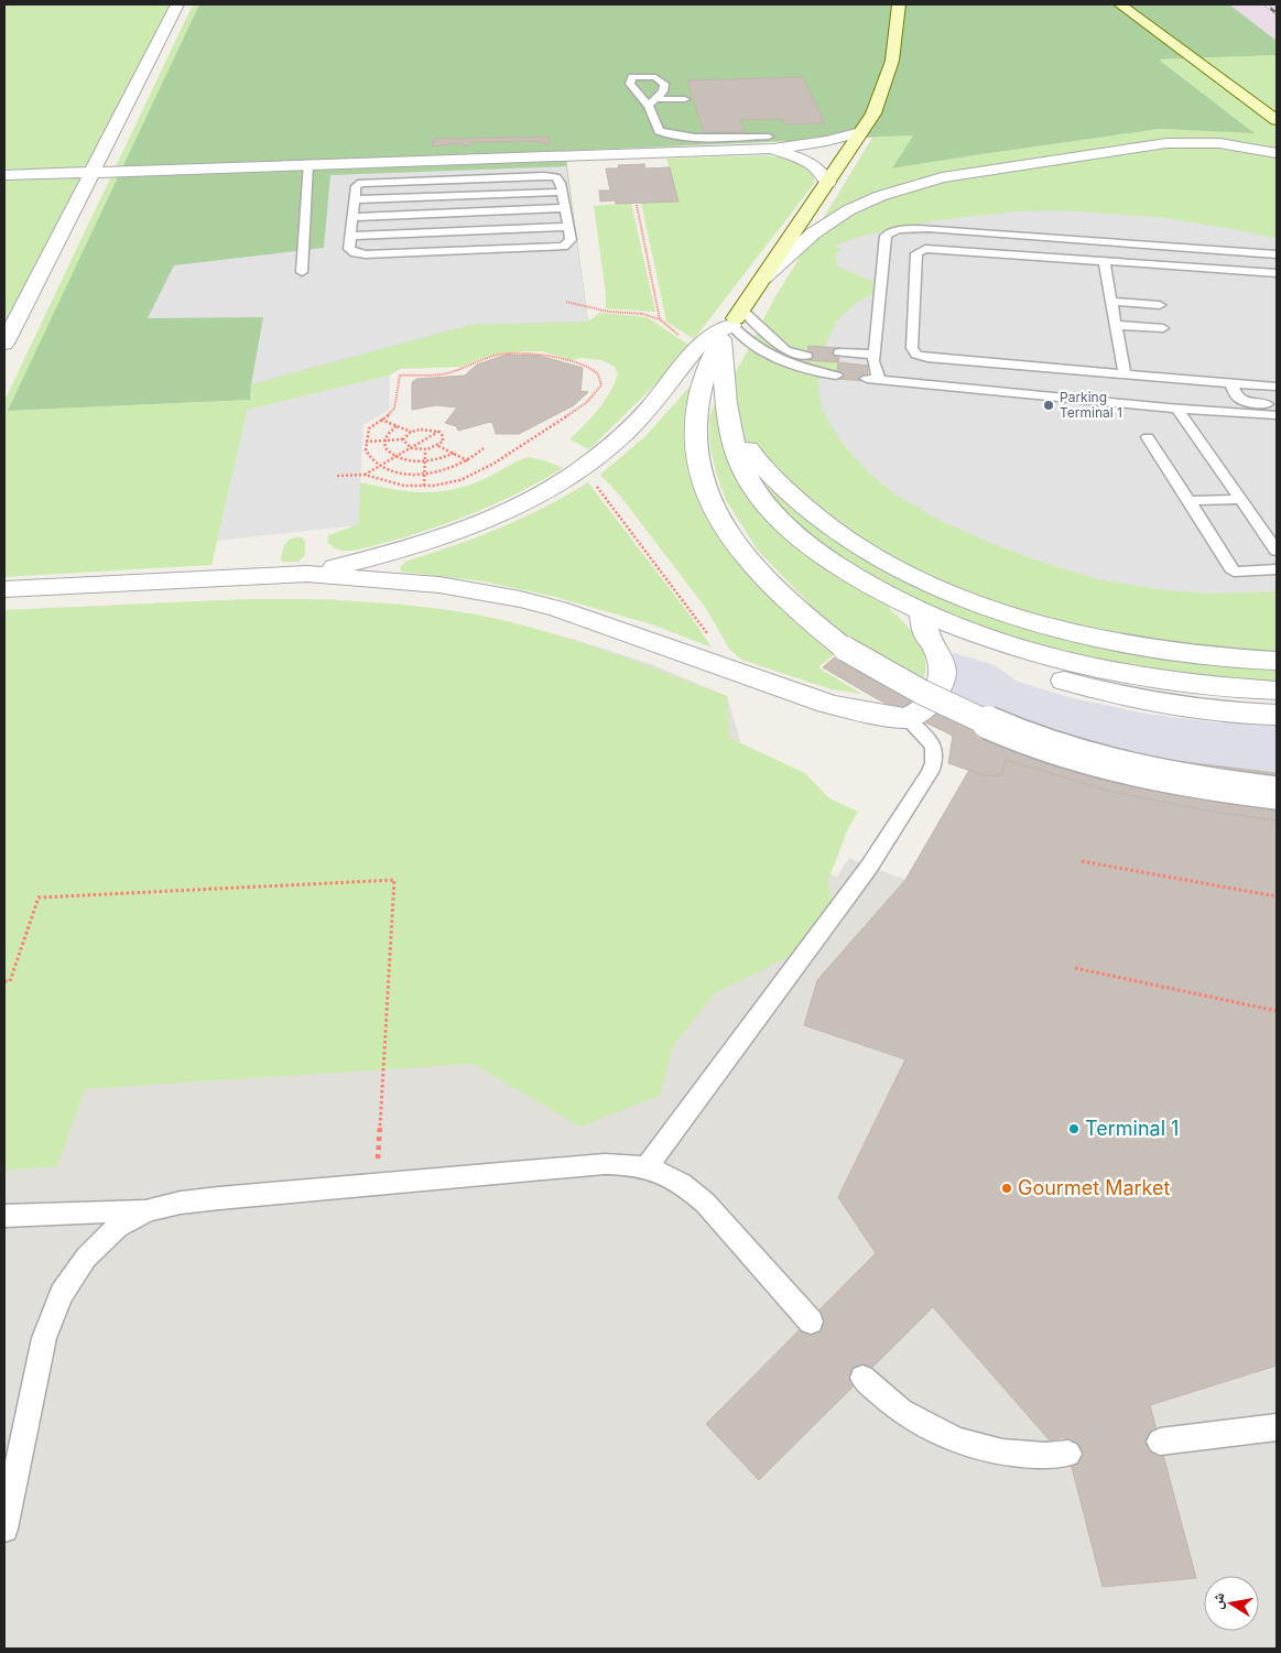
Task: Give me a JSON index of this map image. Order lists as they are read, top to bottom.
{
  "places": ["Parking Terminal 1", "Terminal 1", "Gourmet Market"],
  "north": "left"
}
